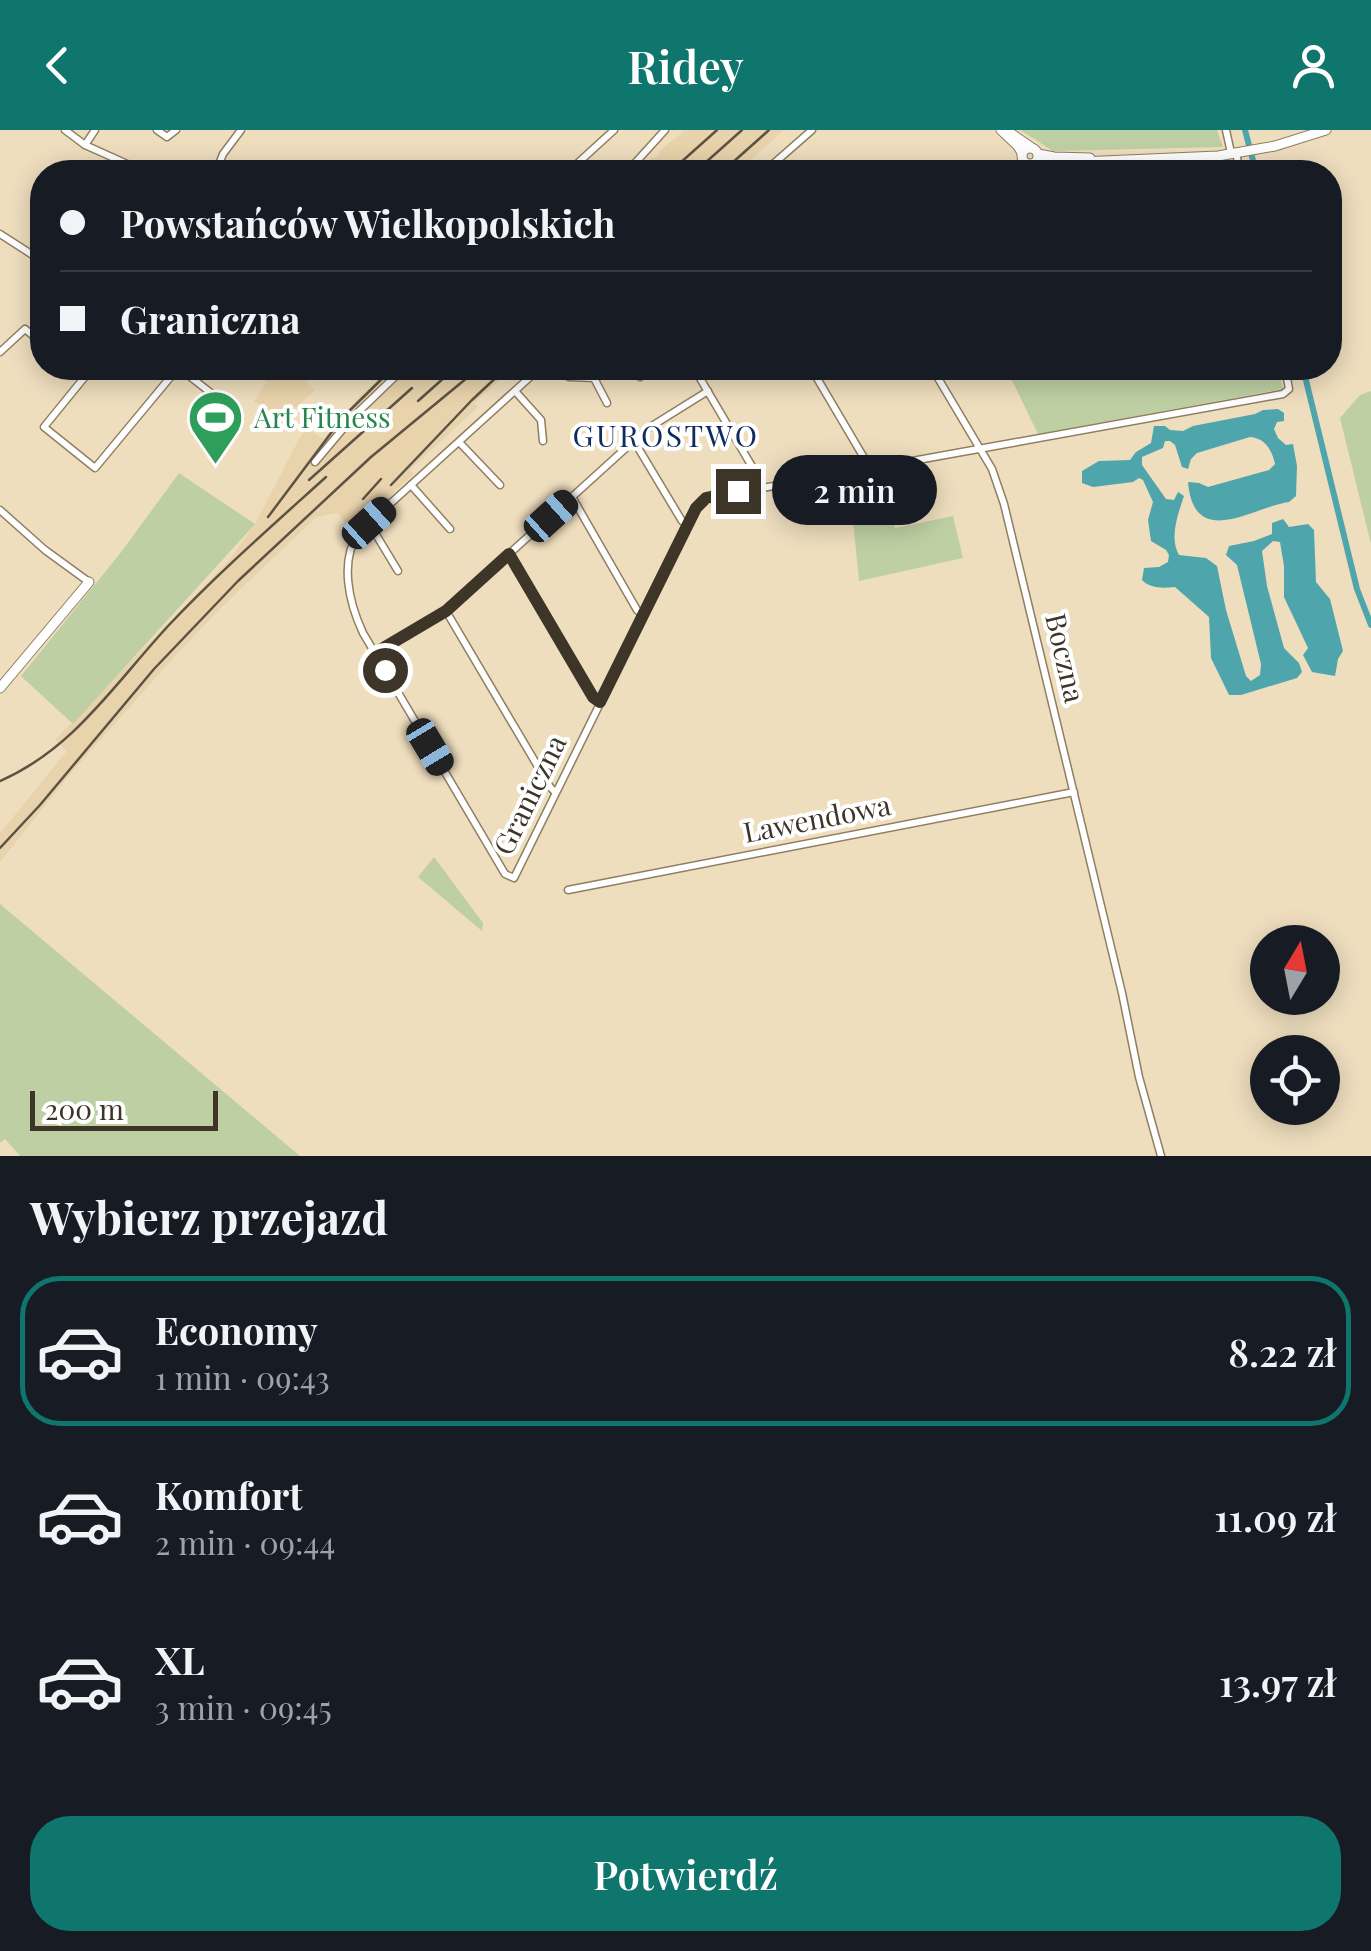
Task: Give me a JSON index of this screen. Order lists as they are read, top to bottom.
{
  "streets": {
    "street": ["Boczna", "Graniczna", "Lawendowa"]
  },
  "crossings": [
    ["Boczna", "Graniczna"],
    ["Boczna", "Lawendowa"]
  ],
  "districts": ["GUROSTWO"],
  "places": {
    "sports": ["Art Fitness"]
  },
  "scale_bar": "200 m",
  "north": "top",
  "page": {
    "header": "Ridey",
    "banner": ["Powstańców Wielkopolskich", "Graniczna"],
    "bubble": "2 min",
    "scale": "200 m",
    "heading": "Wybierz przejazd",
    "list": [
      {
        "name": "Economy",
        "note": "1 min · 09:43",
        "value": "8.22 zł"
      },
      {
        "name": "Komfort",
        "note": "2 min · 09:44",
        "value": "11.09 zł"
      },
      {
        "name": "XL",
        "note": "3 min · 09:45",
        "value": "13.97 zł"
      }
    ],
    "buttons": "Potwierdź"
  }
}
